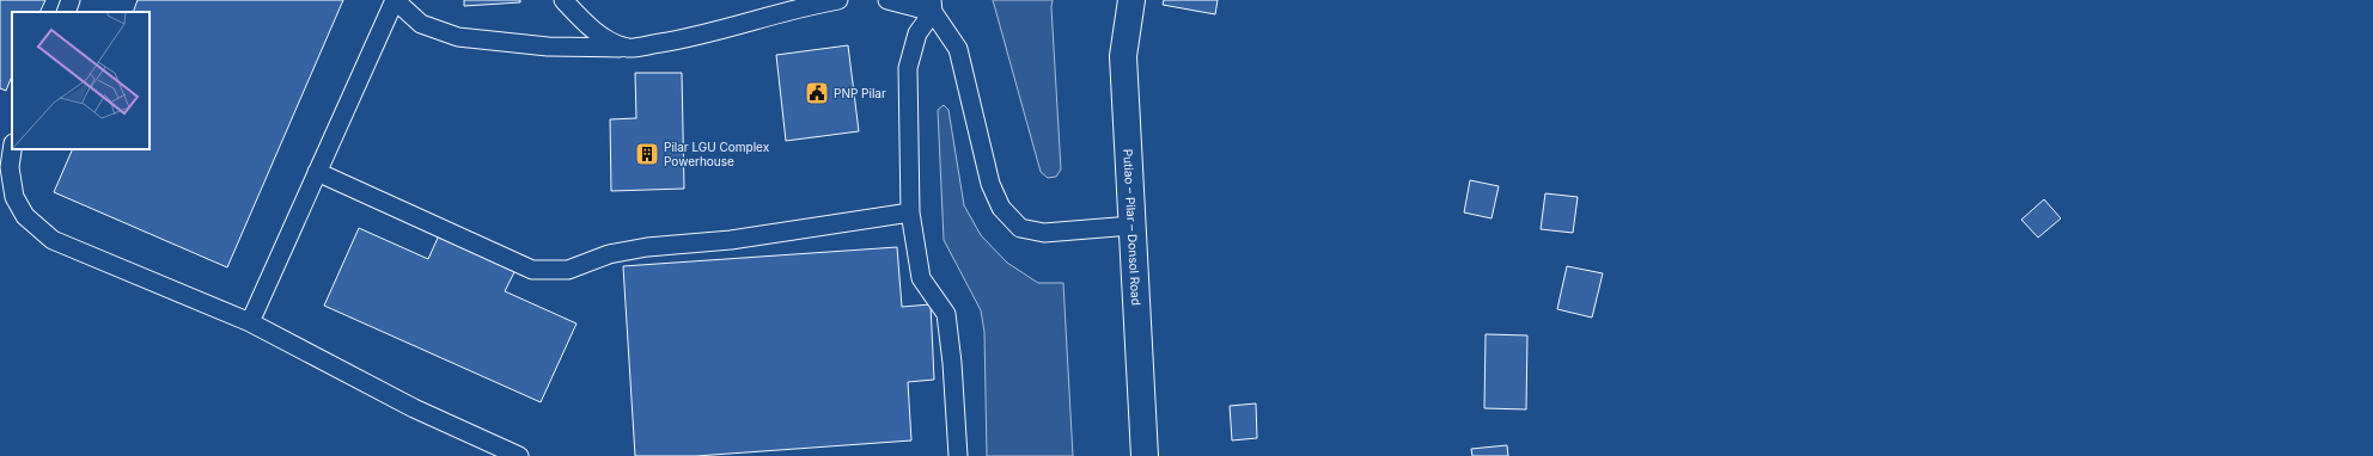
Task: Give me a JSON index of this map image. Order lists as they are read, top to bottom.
{
  "streets": {
    "main road": ["Putiao – Pilar – Donsol Road"]
  },
  "places": {
    "public building": ["PNP Pilar"],
    "building": ["Pilar LGU Complex Powerhouse"]
  }
}
